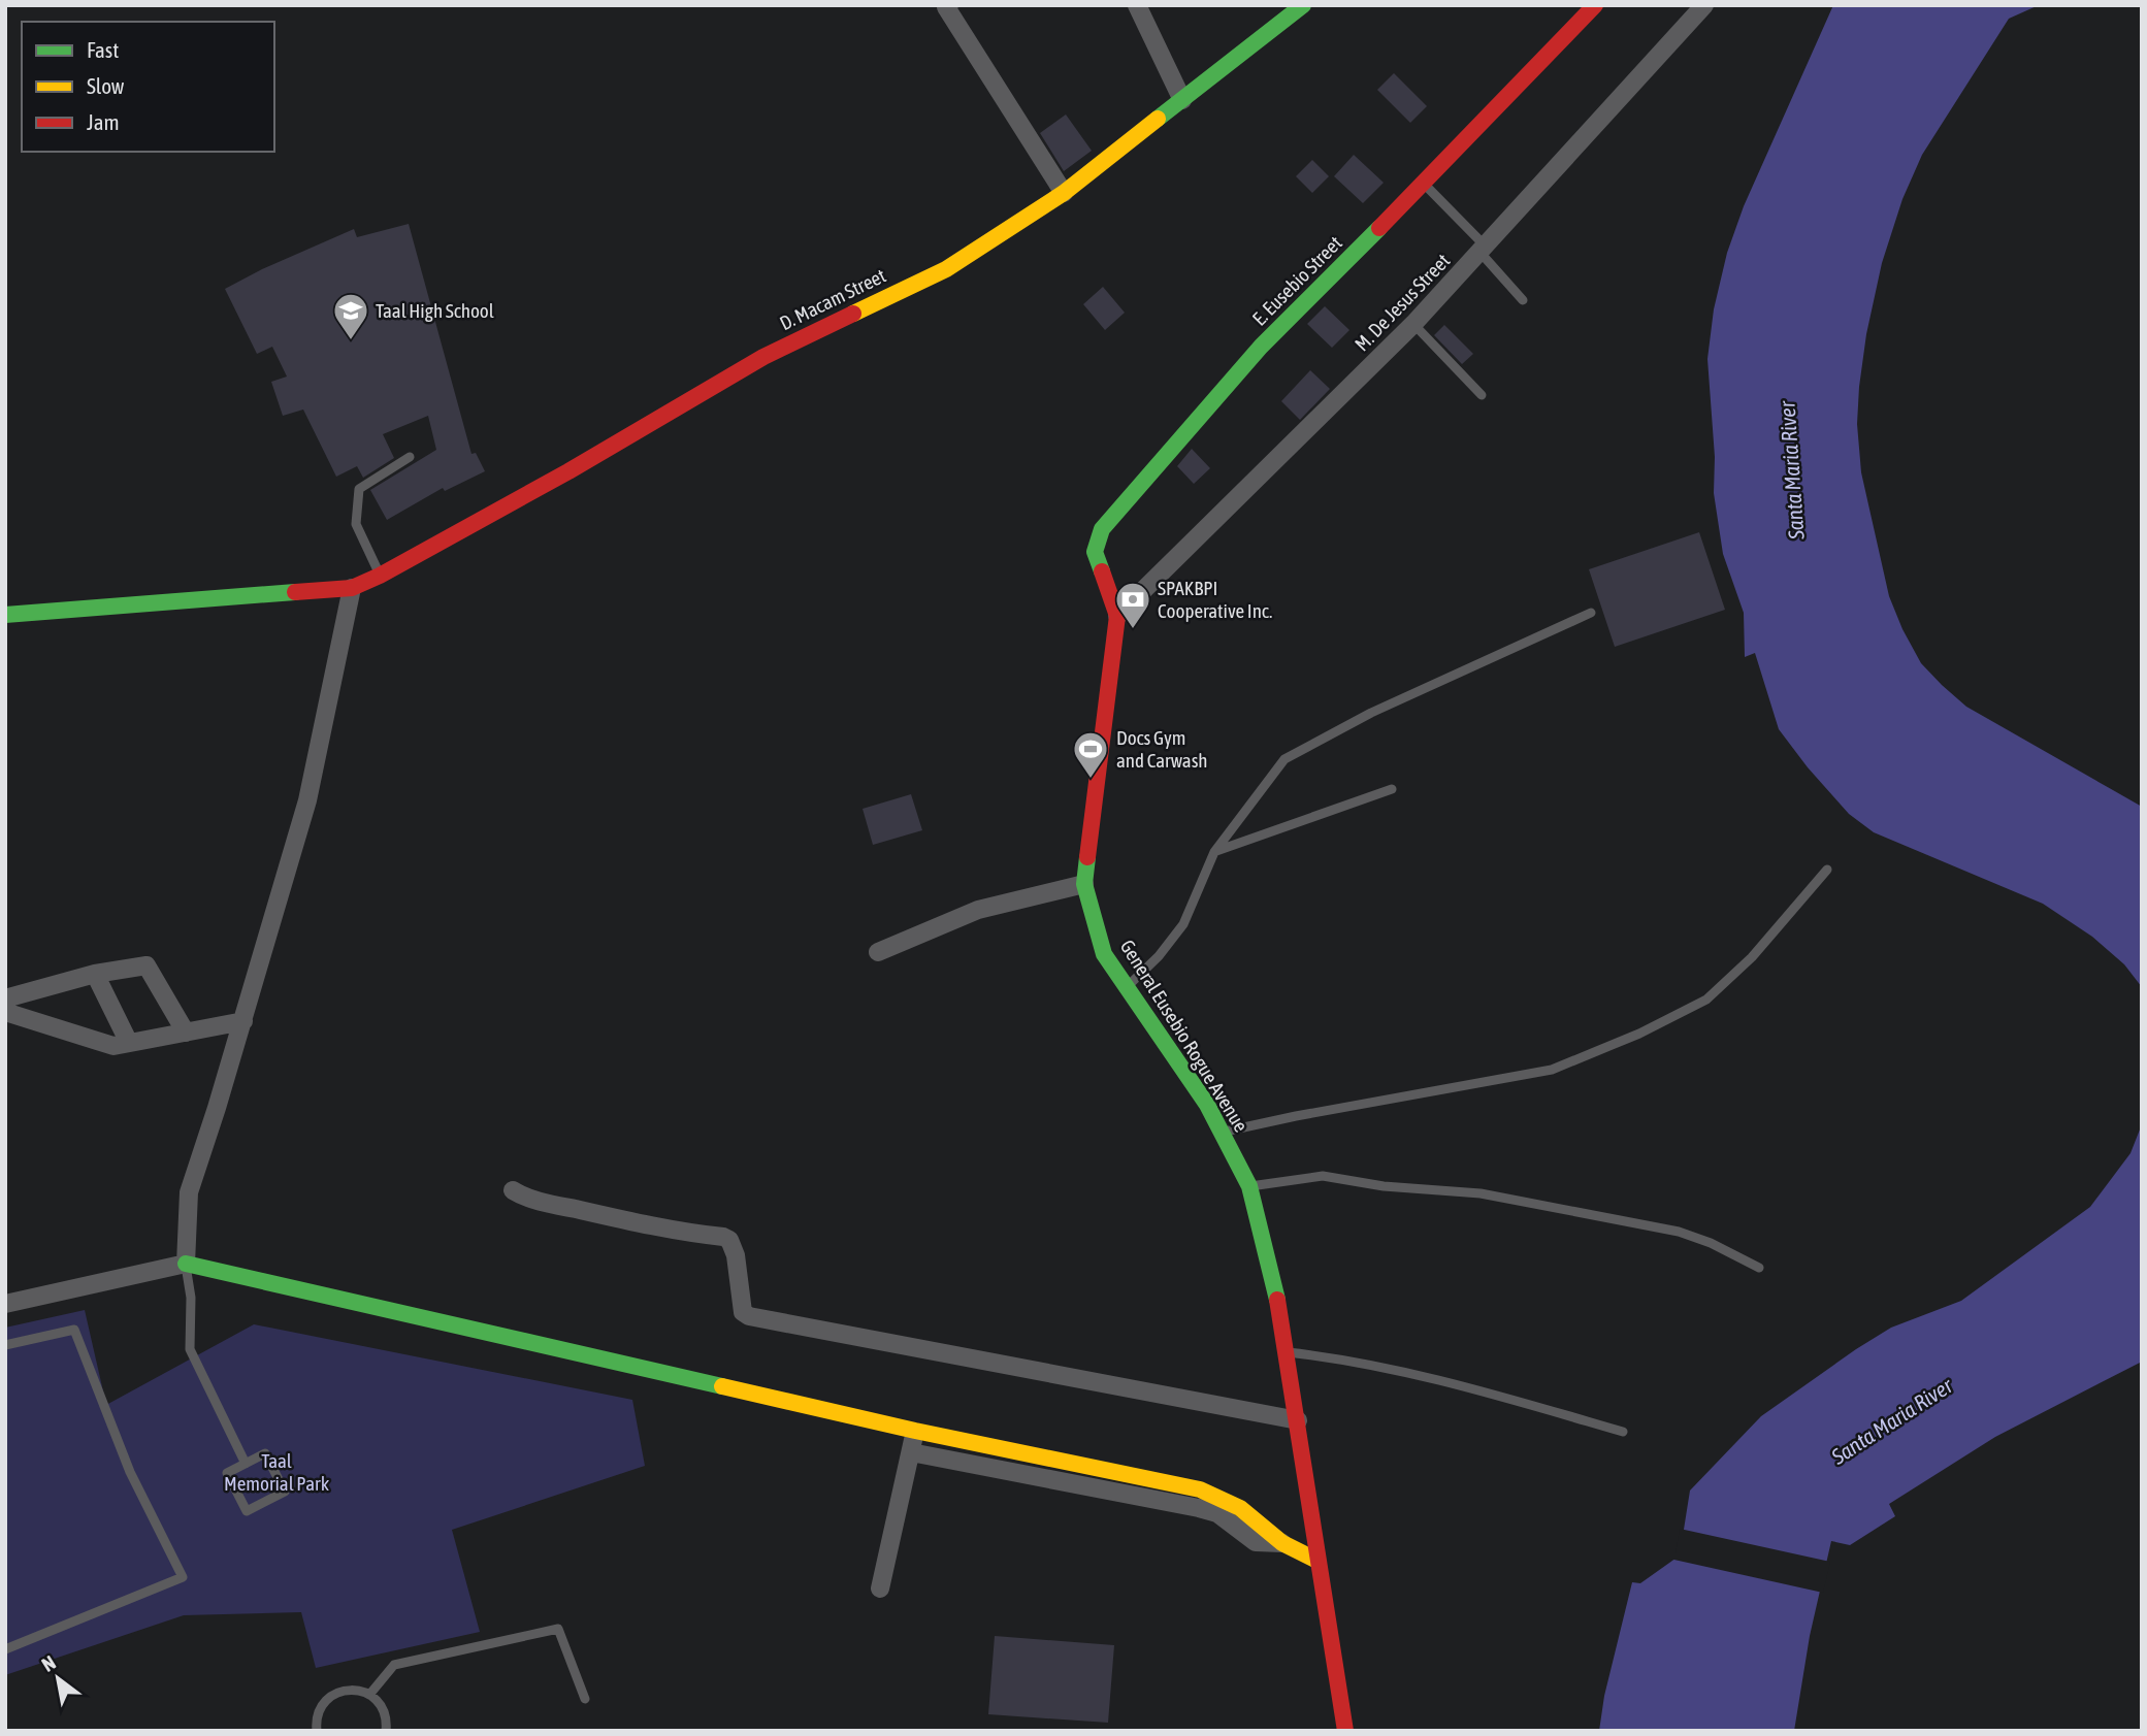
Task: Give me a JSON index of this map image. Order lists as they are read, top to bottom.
{
  "streets": {
    "street": [
      "E. Eusebio Street",
      "D. Macam Street",
      "M. De Jesus Street",
      "General Eusebio Rogue Avenue"
    ]
  },
  "crossings": [
    ["E. Eusebio Street", "M. De Jesus Street"],
    ["E. Eusebio Street", "General Eusebio Rogue Avenue"],
    ["M. De Jesus Street", "General Eusebio Rogue Avenue"]
  ],
  "water": ["Santa Maria River"],
  "parks": ["Taal Memorial Park"],
  "places": {
    "school or university": ["Taal High School"],
    "bank": ["SPAKBPI Cooperative Inc."],
    "sports": ["Docs Gym and Carwash"]
  },
  "legend": ["Fast", "Slow", "Jam"],
  "north": "top left"
}
